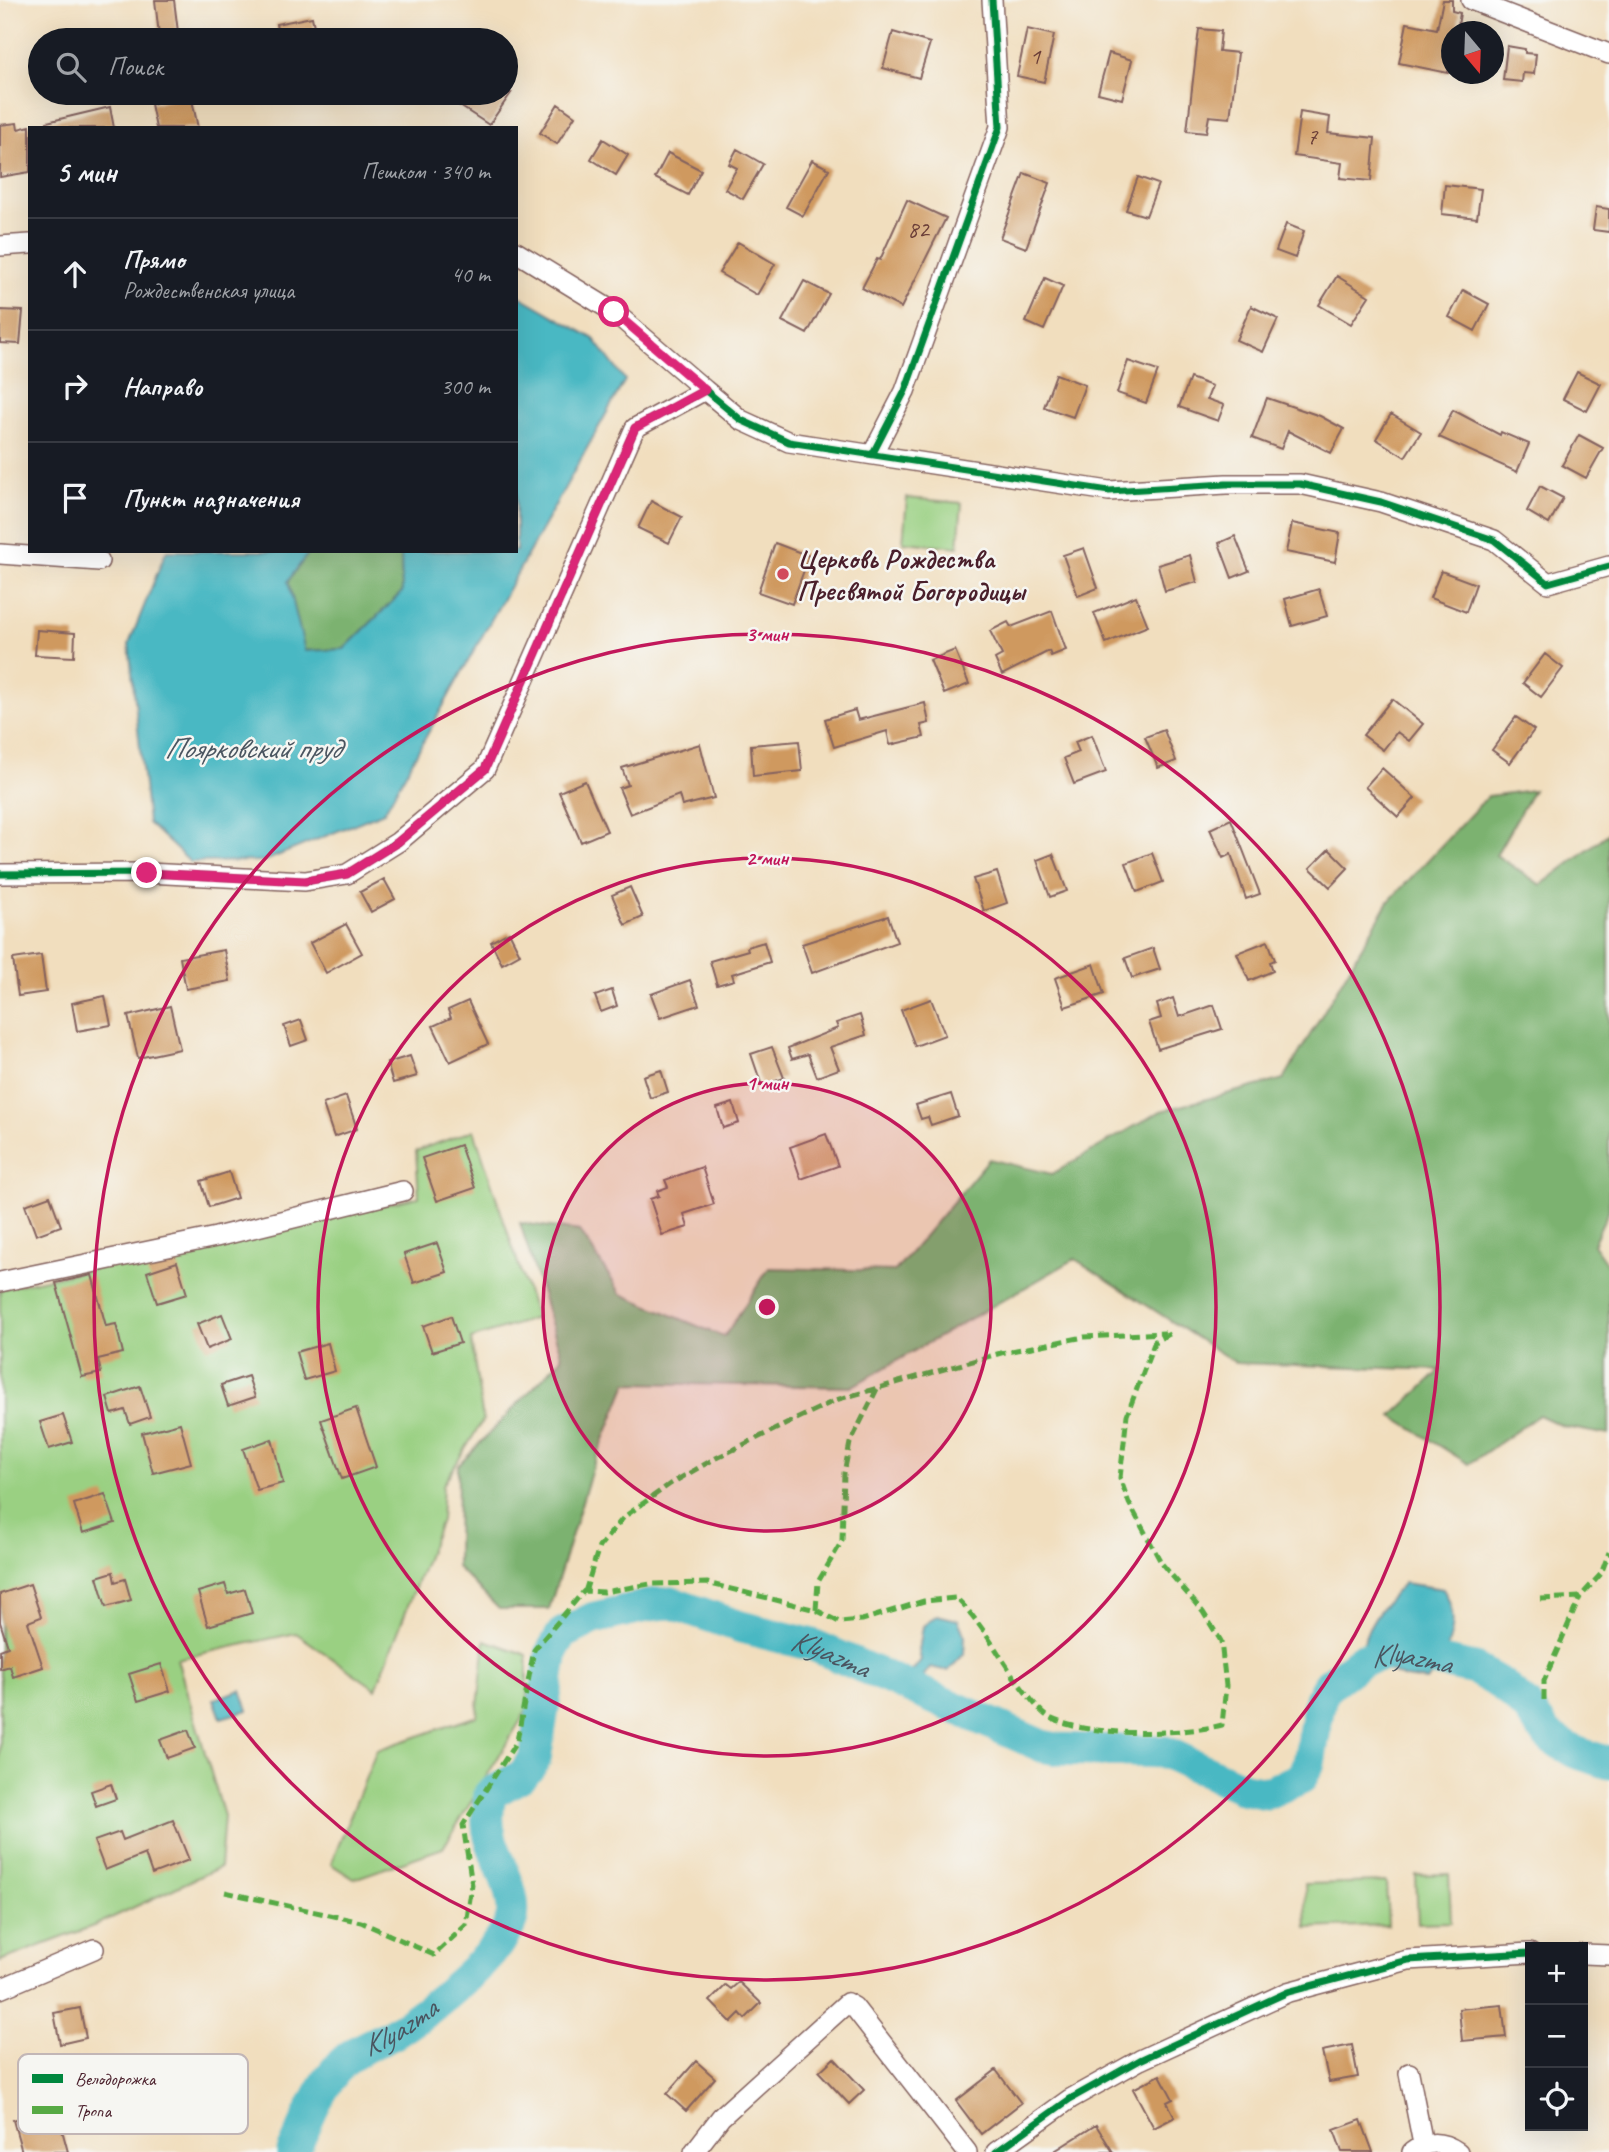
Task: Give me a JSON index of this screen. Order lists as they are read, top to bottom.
{
  "water": ["Поярковский пруд", "Klyazma"],
  "places": ["Церковь Рождества Пресвятой Богородицы"],
  "house_numbers": ["1", "7", "82"],
  "legend": ["Велодорожка", "Тропа"],
  "north": "bottom",
  "page": {
    "search": "Поиск",
    "heading": ["5 мин", "Пешком · 340 m"],
    "list": [
      ["Прямо", "Рождественская улица", "40 m"],
      ["Направо", "300 m"],
      "Пункт назначения"
    ],
    "map_buttons": ["+", "−"]
  },
  "rings": ["3 мин", "2 мин", "1 мин"]
}
